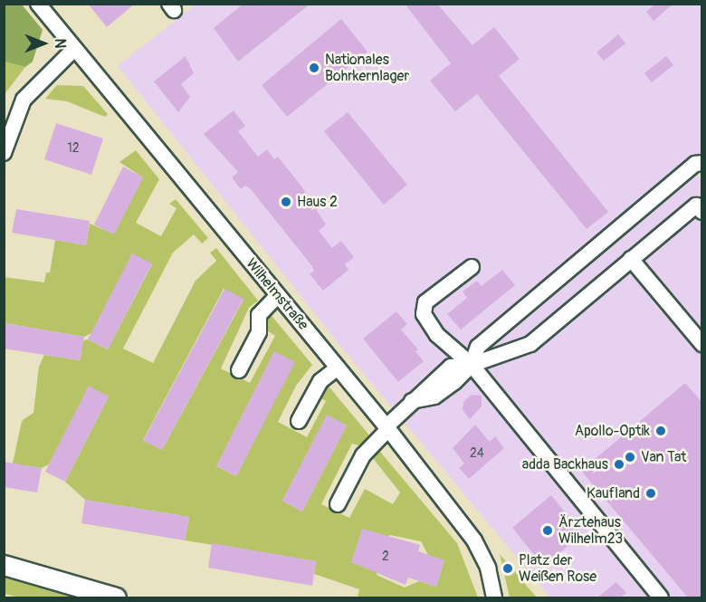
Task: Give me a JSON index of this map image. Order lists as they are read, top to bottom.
{
  "streets": {
    "street": ["Wilhelmstraße"]
  },
  "places": [
    "Nationales Bohrkernlager",
    "Haus 2",
    "Apollo-Optik",
    "Van Tat",
    "adda Backhaus",
    "Kaufland",
    "Ärztehaus Wilhelm23",
    "Platz der Weißen Rose"
  ],
  "house_numbers": ["12", "24", "2"],
  "north": "right"
}
